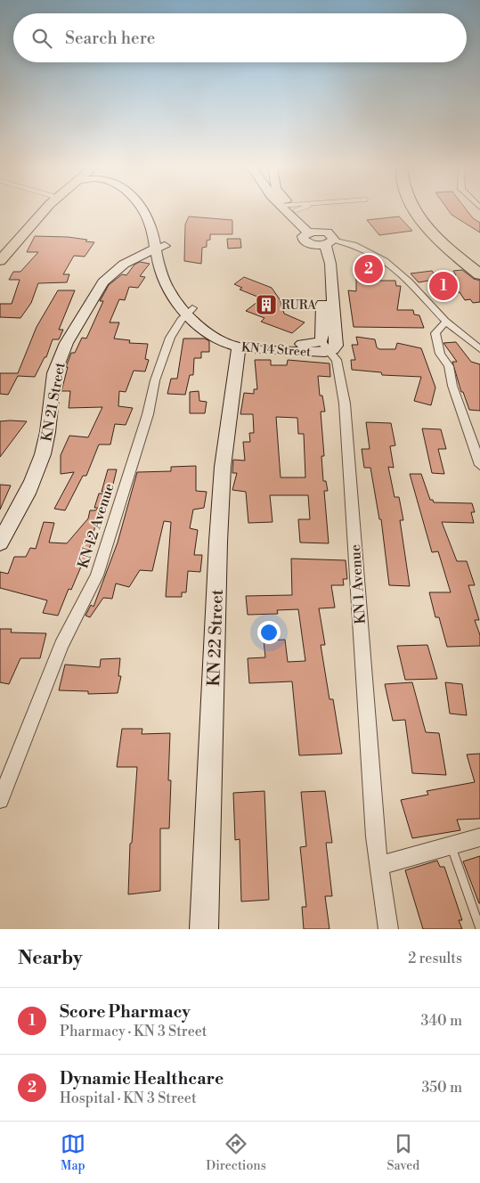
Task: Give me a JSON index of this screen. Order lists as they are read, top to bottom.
{
  "streets": {
    "street": [
      "KN 14 Street",
      "KN 21 Street",
      "KN 12 Avenue",
      "KN 1 Avenue",
      "KN 22 Street"
    ]
  },
  "crossings": [
    ["KN 14 Street", "KN 21 Street"],
    ["KN 14 Street", "KN 12 Avenue"],
    ["KN 14 Street", "KN 1 Avenue"],
    ["KN 14 Street", "KN 22 Street"]
  ],
  "places": {
    "building": ["RURA"]
  },
  "page": {
    "search": "Search here",
    "pins": ["2", "1"],
    "heading": ["Nearby", "2 results"],
    "list": [
      {
        "mark": "1",
        "name": "Score Pharmacy",
        "note": "Pharmacy · KN 3 Street",
        "value": "340 m"
      },
      {
        "mark": "2",
        "name": "Dynamic Healthcare",
        "note": "Hospital · KN 3 Street",
        "value": "350 m"
      }
    ],
    "nav": ["Map", "Directions", "Saved"]
  }
}
